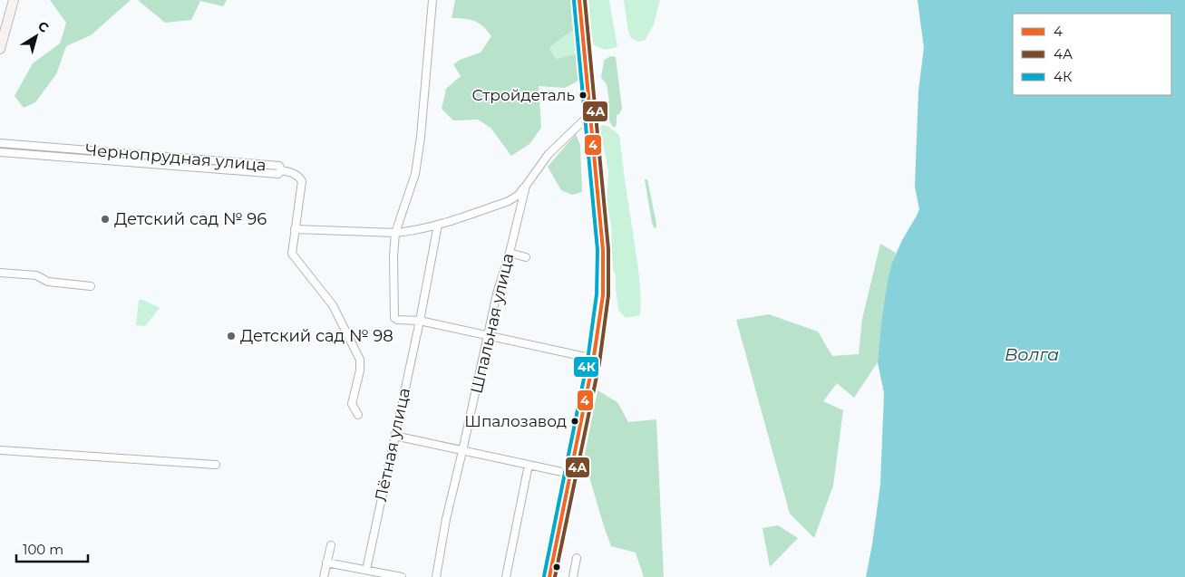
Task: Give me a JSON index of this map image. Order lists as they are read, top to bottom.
{
  "streets": {
    "street": ["Чернопрудная улица", "Шпальная улица", "Лётная улица"]
  },
  "water": ["Волга"],
  "places": [
    "Стройдеталь",
    "Детский сад № 96",
    "Детский сад № 98",
    "Шпалозавод"
  ],
  "lines": ["transit line 4", "transit line 4А", "transit line 4К"],
  "legend": ["4", "4А", "4К"],
  "scale_bar": "100 m",
  "north": "top right"
}
